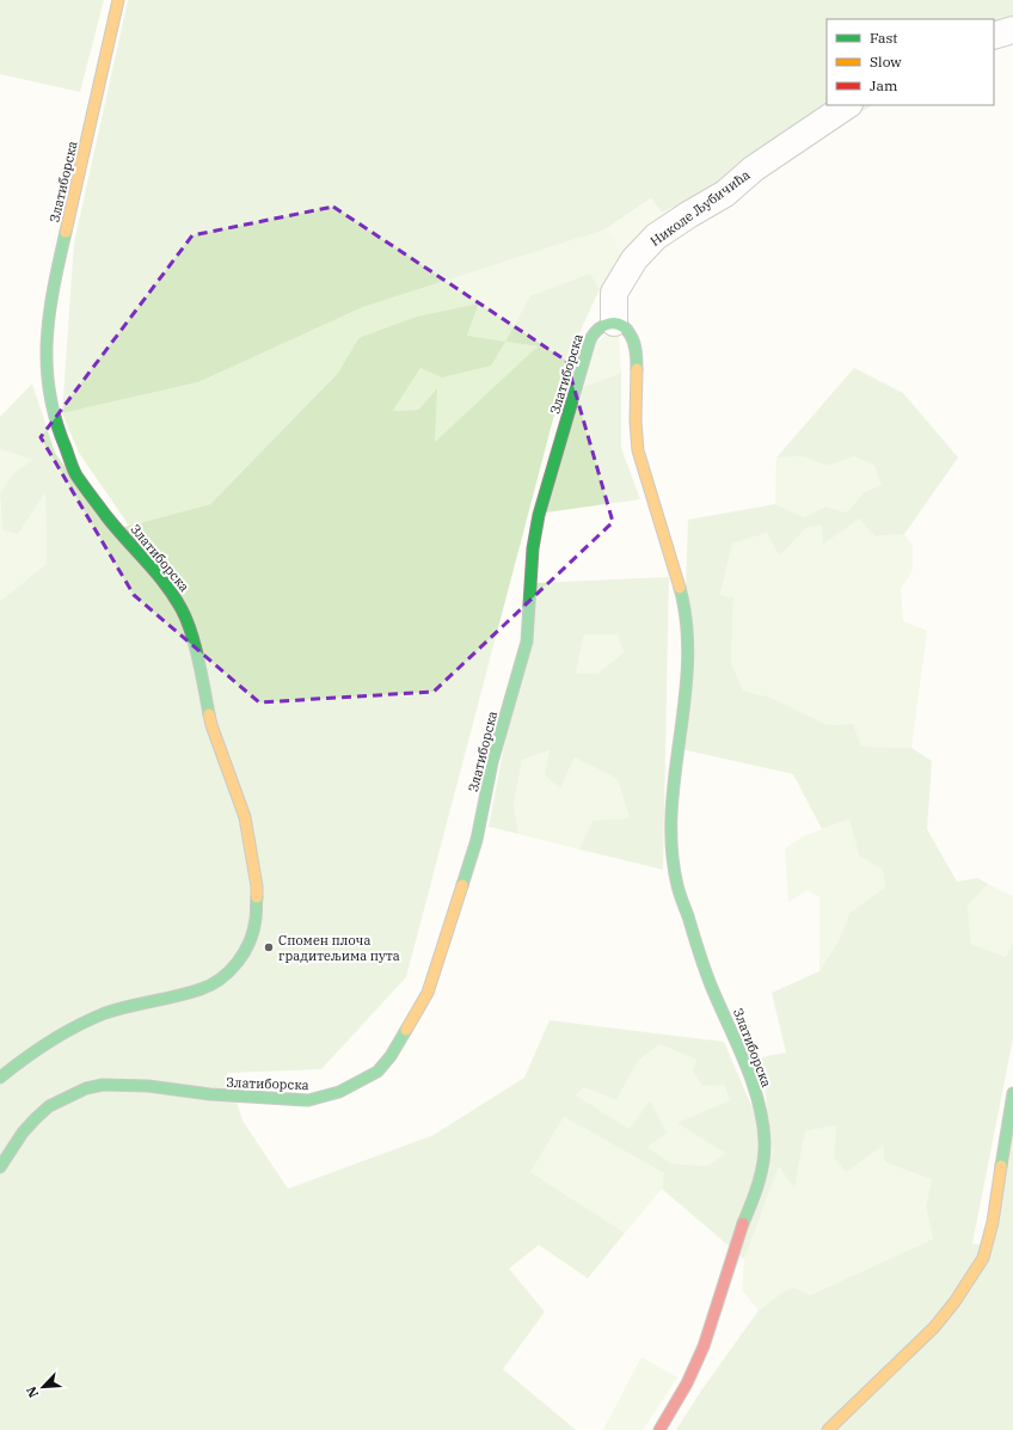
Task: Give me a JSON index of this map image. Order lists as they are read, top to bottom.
{
  "streets": {
    "street": ["Златиборска", "Николе Љубичића"]
  },
  "crossings": [
    ["Златиборска", "Николе Љубичића"]
  ],
  "places": ["Спомен плоча градитељима пута"],
  "legend": ["Fast", "Slow", "Jam"],
  "north": "bottom left"
}
